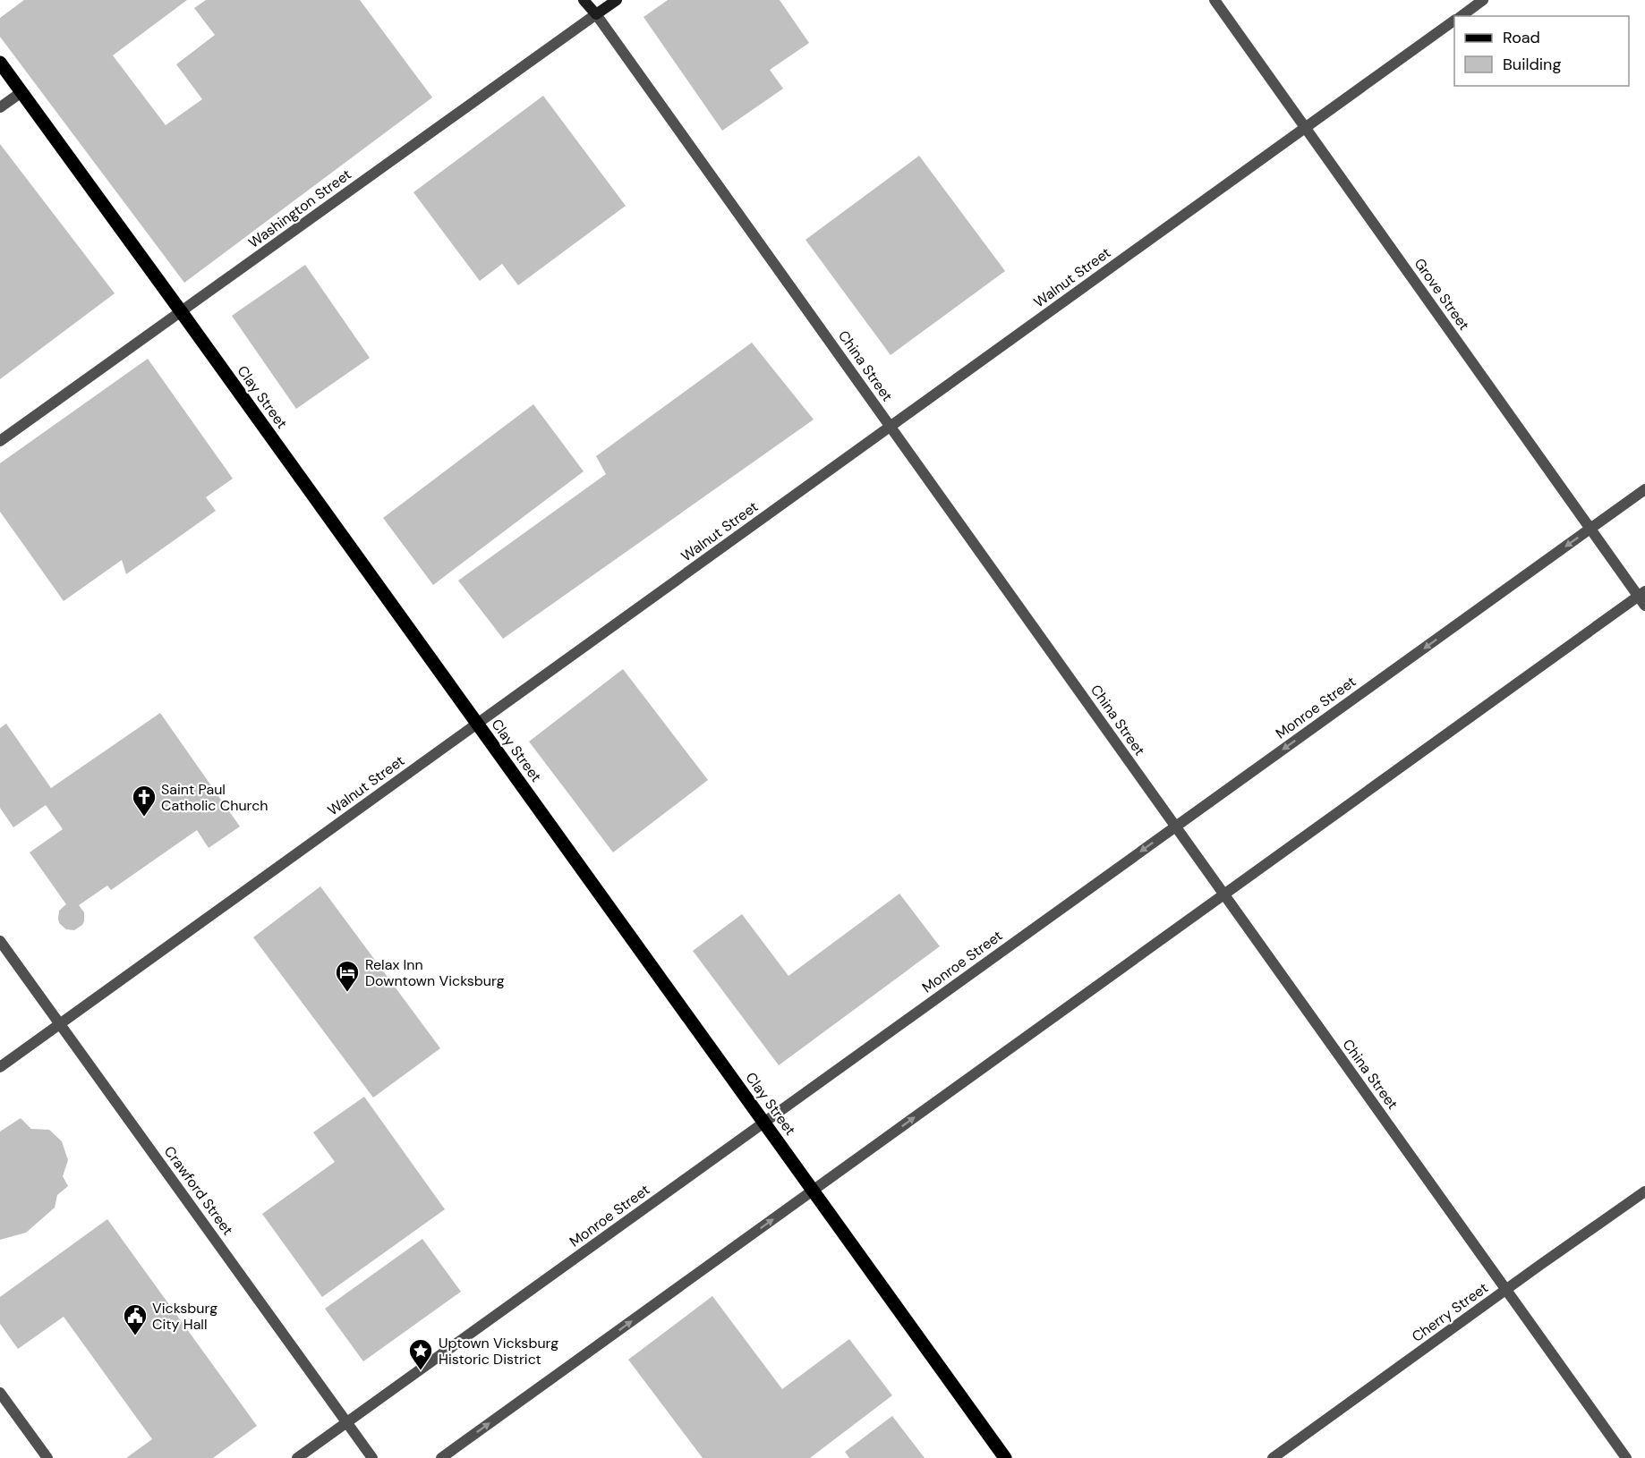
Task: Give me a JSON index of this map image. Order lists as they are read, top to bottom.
{
  "streets": {
    "main road": ["Washington Street", "China Street", "Clay Street"],
    "street": [
      "Walnut Street",
      "Grove Street",
      "Monroe Street",
      "Crawford Street",
      "Cherry Street"
    ]
  },
  "crossings": [
    ["Washington Street", "China Street"],
    ["Washington Street", "Clay Street"],
    ["Walnut Street", "Grove Street"],
    ["Walnut Street", "China Street"],
    ["Walnut Street", "Clay Street"],
    ["Walnut Street", "Crawford Street"],
    ["Grove Street", "Monroe Street"],
    ["China Street", "Monroe Street"],
    ["China Street", "Cherry Street"],
    ["Clay Street", "Monroe Street"],
    ["Monroe Street", "Crawford Street"]
  ],
  "places": {
    "church": ["Saint Paul Catholic Church"],
    "hotel": ["Relax Inn Downtown Vicksburg"],
    "public building": ["Vicksburg City Hall"],
    "place": ["Uptown Vicksburg Historic District"]
  },
  "legend": ["Road", "Building"]
}
